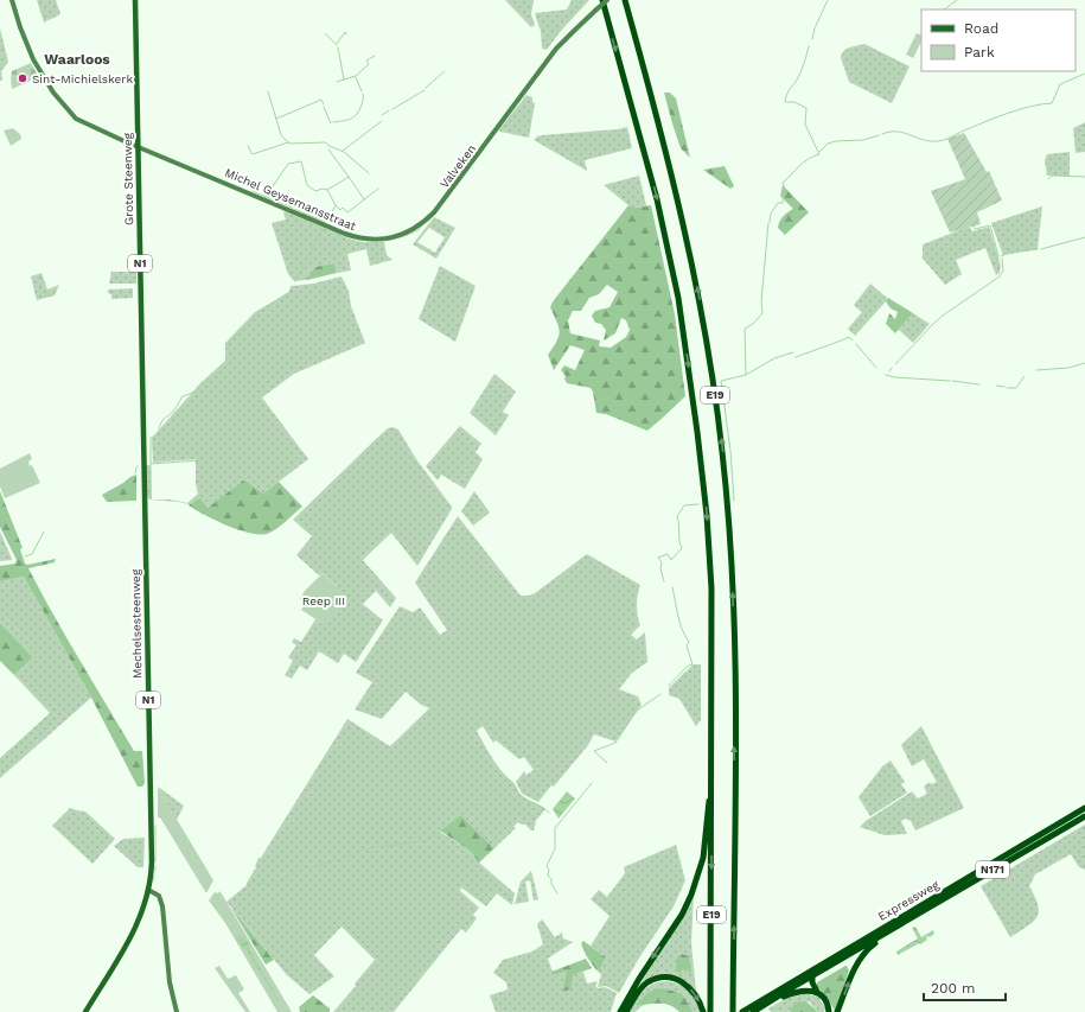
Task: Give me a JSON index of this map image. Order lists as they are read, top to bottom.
{
  "streets": {
    "highway": ["E19", "N171", "Expressweg"],
    "main road": ["Grote Steenweg", "N1", "Mechelsesteenweg"],
    "street": ["Valveken", "Michel Geysemansstraat"]
  },
  "crossings": [
    ["Valveken", "Michel Geysemansstraat"],
    ["Grote Steenweg", "Michel Geysemansstraat"],
    ["Grote Steenweg", "Mechelsesteenweg"],
    ["N1", "Mechelsesteenweg"]
  ],
  "districts": ["Waarloos"],
  "parks": ["Reep III"],
  "places": ["Sint-Michielskerk"],
  "legend": ["Road", "Park"],
  "scale_bar": "200 m"
}
